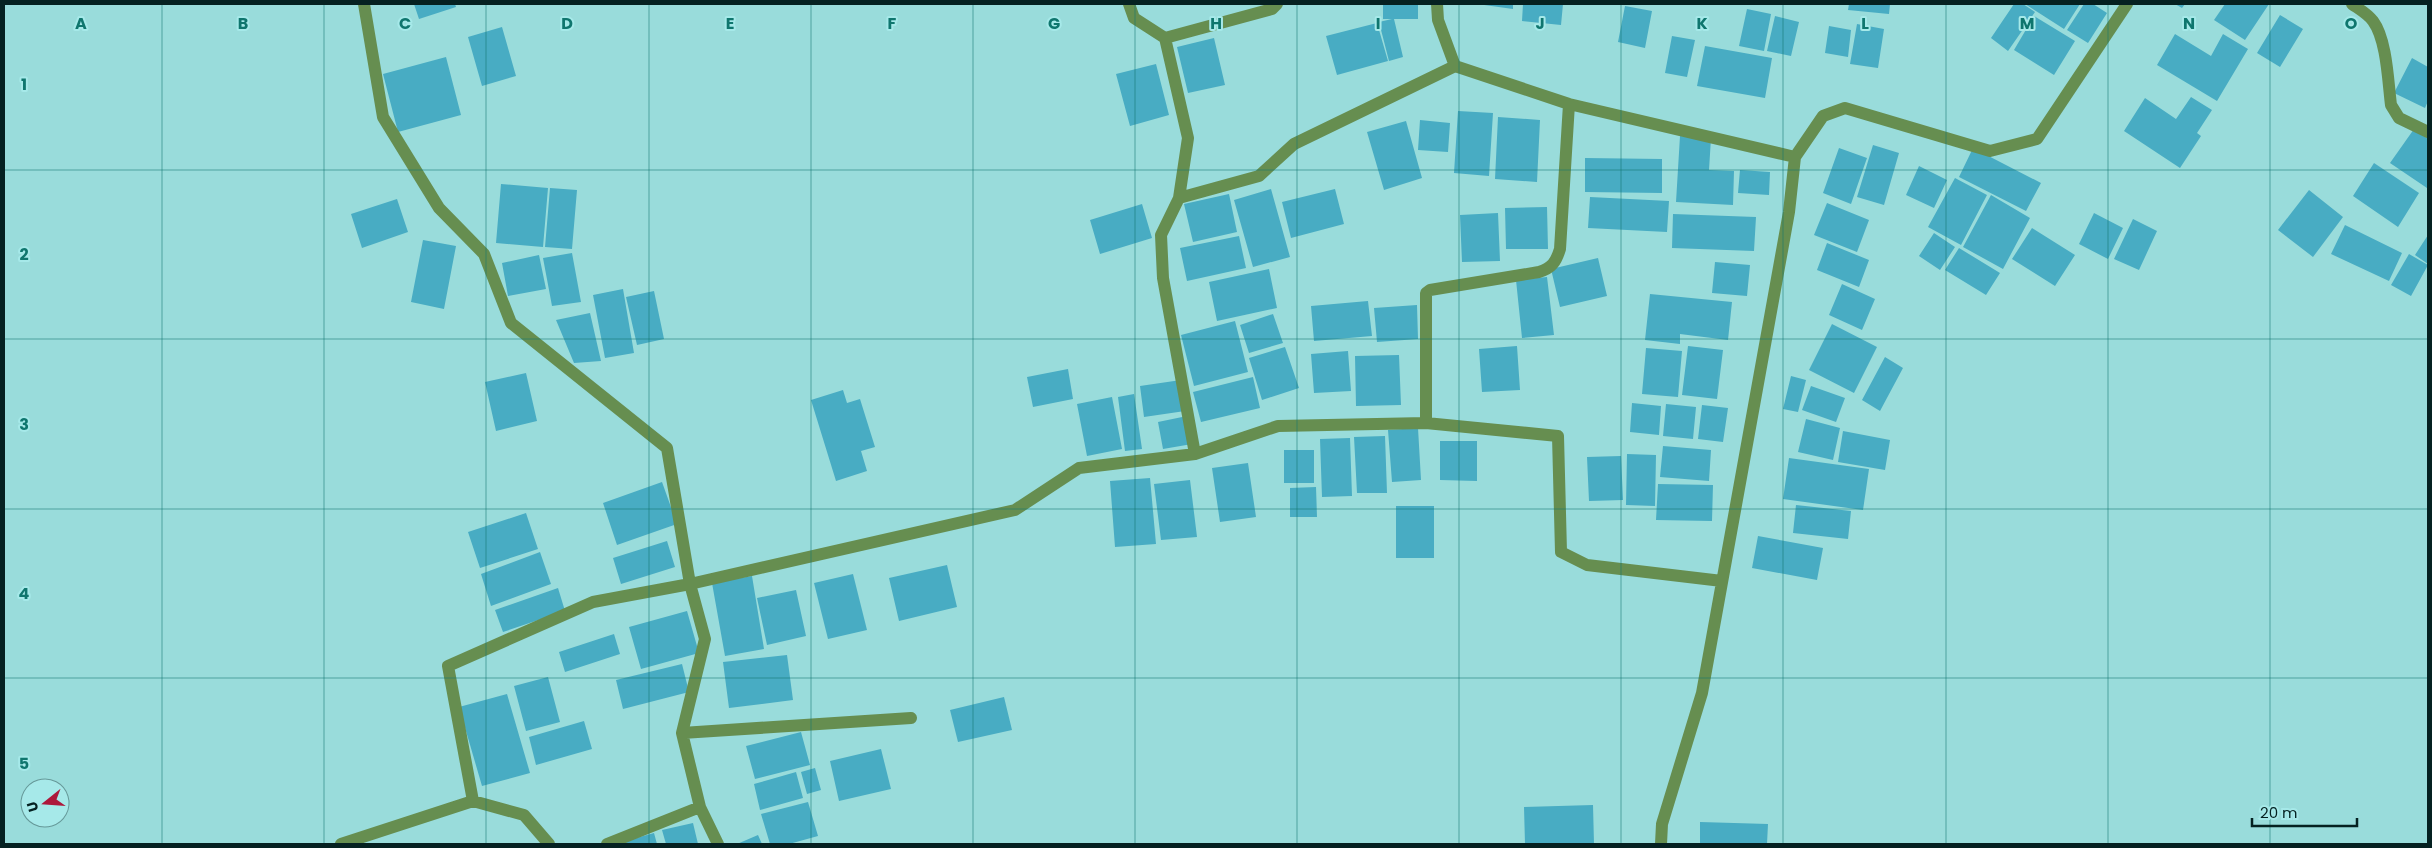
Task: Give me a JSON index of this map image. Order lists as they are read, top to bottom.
{
  "scale_bar": "20 m",
  "north": "left",
  "grid": {
    "columns": [
      "A",
      "B",
      "C",
      "D",
      "E",
      "F",
      "G",
      "H",
      "I",
      "J",
      "K",
      "L",
      "M",
      "N",
      "O"
    ],
    "rows": [
      "1",
      "2",
      "3",
      "4",
      "5"
    ]
  }
}
